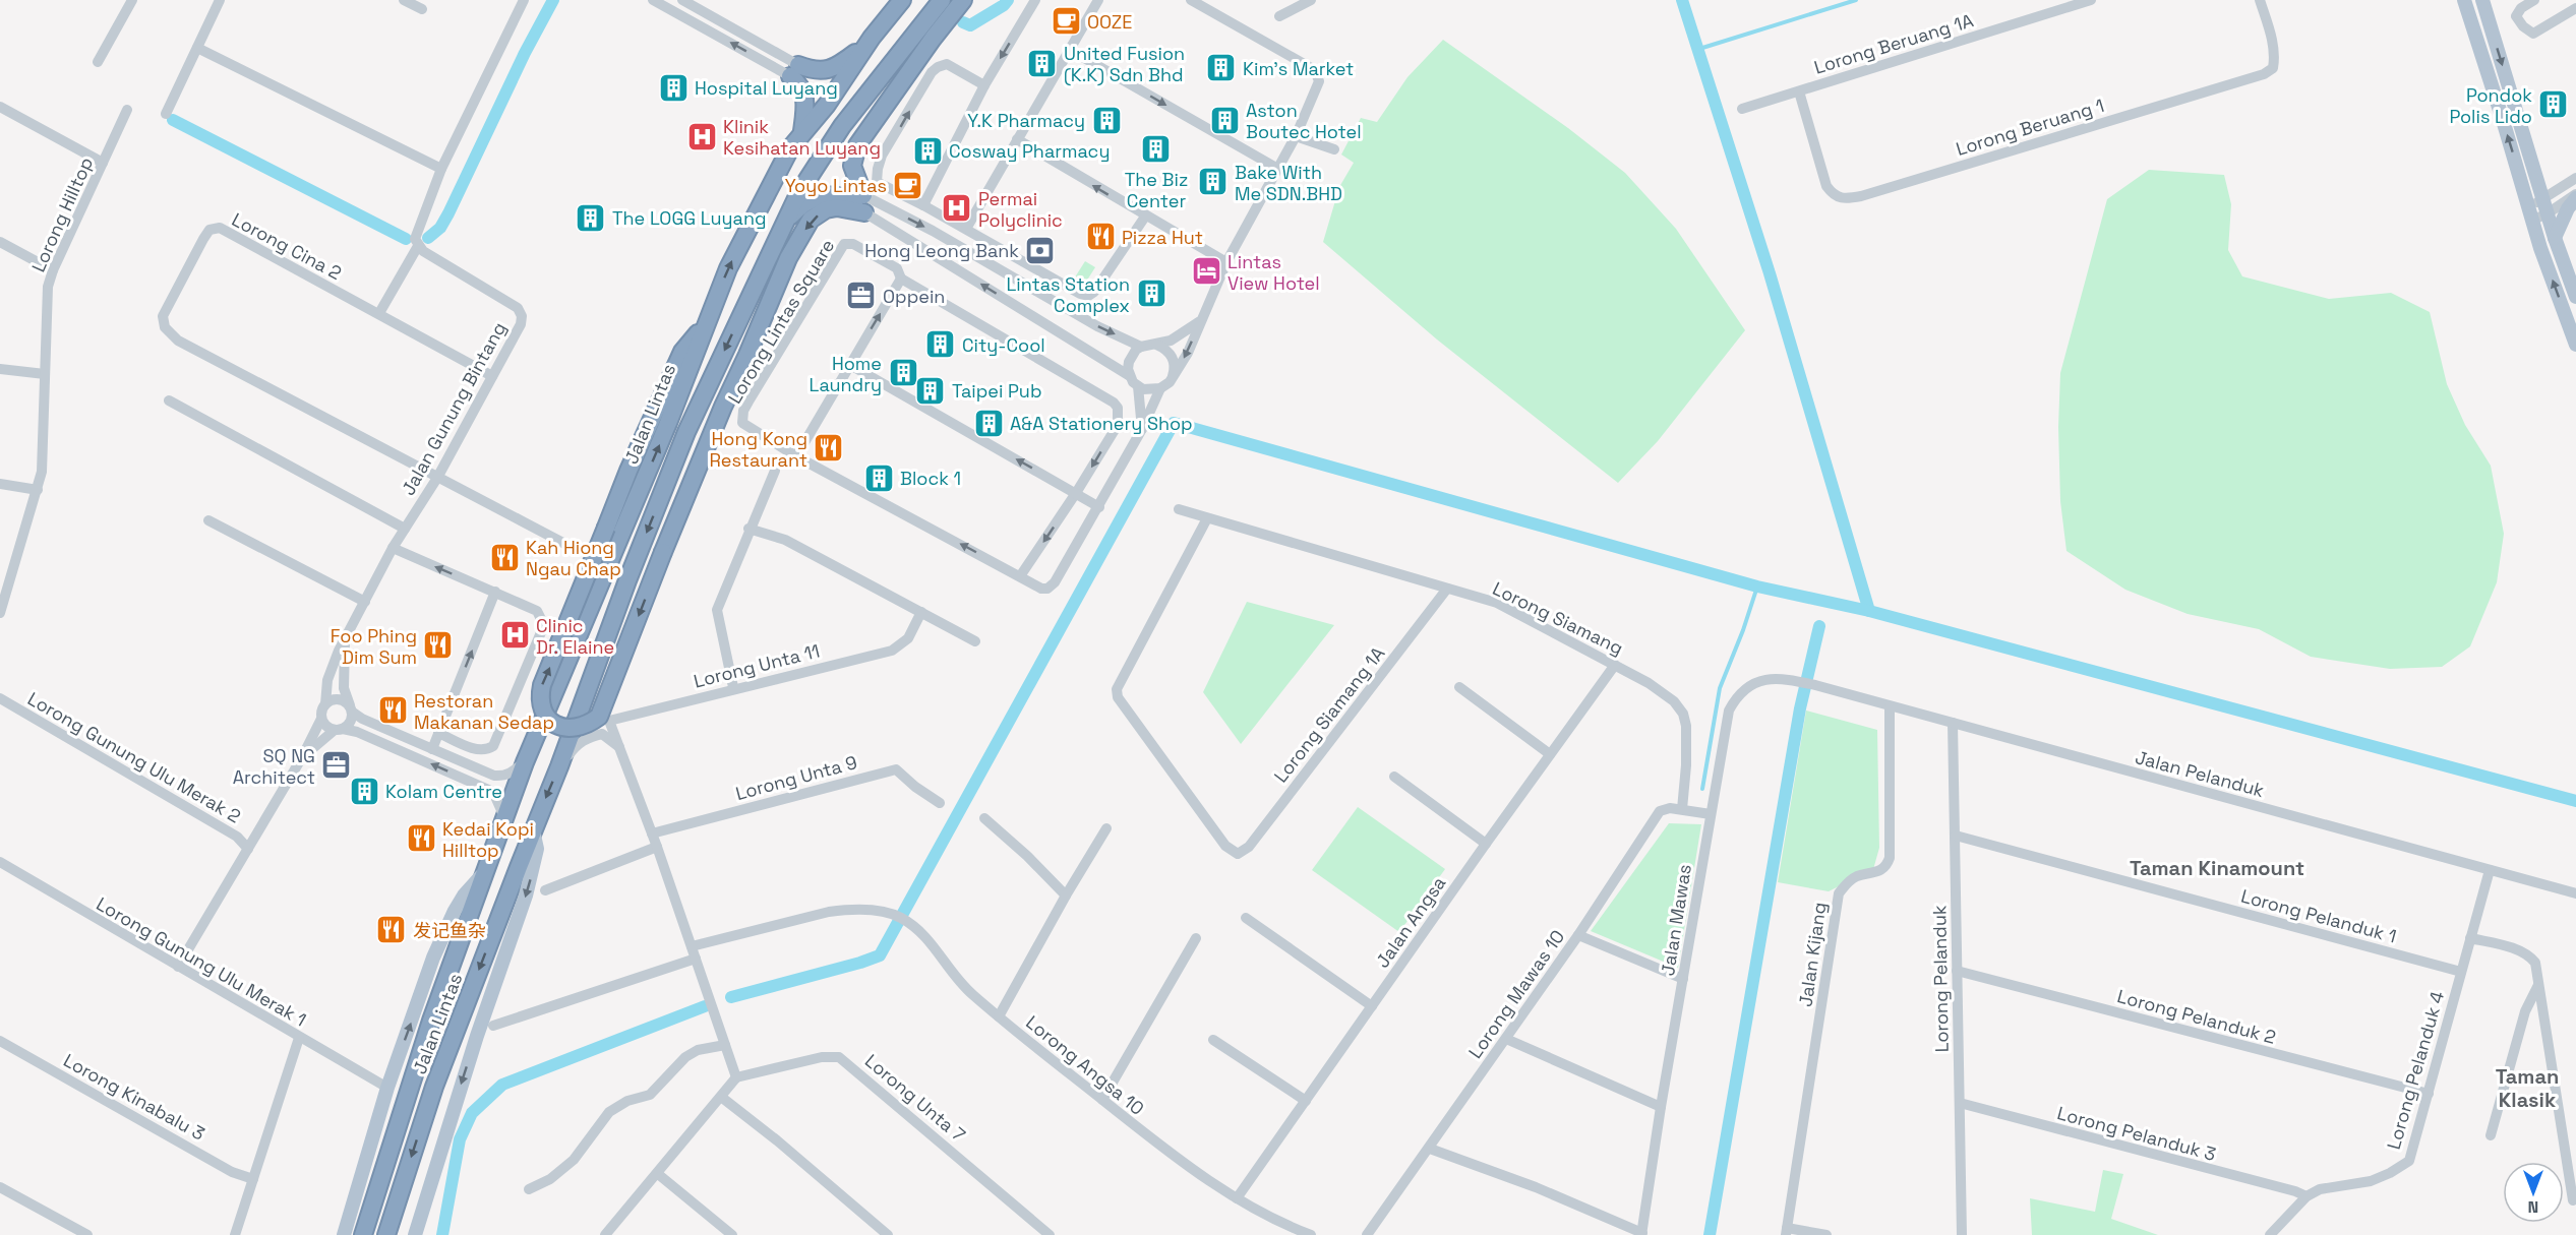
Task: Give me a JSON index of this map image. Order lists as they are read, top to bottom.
{
  "streets": {
    "highway": ["Jalan Lintas"],
    "street": [
      "Lorong Beruang 1A",
      "Lorong Beruang 1",
      "Lorong Hilltop",
      "Lorong Cina 2",
      "Lorong Lintas Square",
      "Jalan Gunung Bintang",
      "Lorong Siamang",
      "Lorong Unta 11",
      "Lorong Siamang 1A",
      "Lorong Gunung Ulu Merak 2",
      "Jalan Pelanduk",
      "Lorong Unta 9",
      "Lorong Pelanduk 1",
      "Jalan Mawas",
      "Jalan Angsa",
      "Jalan Kijang",
      "Lorong Gunung Ulu Merak 1",
      "Lorong Pelanduk",
      "Lorong Mawas 10",
      "Lorong Pelanduk 2",
      "Lorong Angsa 10",
      "Lorong Pelanduk 4",
      "Lorong Kinabalu 3",
      "Lorong Unta 7",
      "Lorong Pelanduk 3"
    ]
  },
  "crossings": [
    ["Lorong Beruang 1A", "Lorong Beruang 1"],
    ["Lorong Cina 2", "Jalan Gunung Bintang"],
    ["Jalan Lintas", "Lorong Gunung Ulu Merak 1"],
    ["Lorong Siamang", "Lorong Siamang 1A"],
    ["Lorong Siamang", "Jalan Angsa"],
    ["Lorong Siamang", "Lorong Mawas 10"],
    ["Jalan Pelanduk", "Jalan Mawas"],
    ["Jalan Pelanduk", "Jalan Kijang"],
    ["Jalan Pelanduk", "Lorong Pelanduk"],
    ["Jalan Pelanduk", "Lorong Pelanduk 4"],
    ["Lorong Pelanduk 1", "Lorong Pelanduk"],
    ["Lorong Pelanduk 1", "Lorong Pelanduk 4"],
    ["Jalan Mawas", "Lorong Mawas 10"],
    ["Jalan Angsa", "Lorong Angsa 10"],
    ["Lorong Pelanduk", "Lorong Pelanduk 2"],
    ["Lorong Pelanduk", "Lorong Pelanduk 3"],
    ["Lorong Pelanduk 2", "Lorong Pelanduk 4"],
    ["Lorong Pelanduk 4", "Lorong Pelanduk 3"]
  ],
  "districts": ["Taman Kinamount", "Taman Klasik"],
  "places": {
    "cafe": ["OOZE", "Yoyo Lintas"],
    "building": [
      "United Fusion (K.K) Sdn Bhd",
      "Kim's Market",
      "Hospital Luyang",
      "Pondok Polis Lido",
      "Y.K Pharmacy",
      "Aston Boutec Hotel",
      "The Biz Center",
      "Cosway Pharmacy",
      "Bake With Me SDN.BHD",
      "The LOGG Luyang",
      "Lintas Station Complex",
      "City-Cool",
      "Home Laundry",
      "Taipei Pub",
      "A&A Stationery Shop",
      "Block 1",
      "Kolam Centre"
    ],
    "hospital": ["Klinik Kesihatan Luyang", "Permai Polyclinic", "Clinic Dr. Elaine"],
    "restaurant": [
      "Pizza Hut",
      "Hong Kong Restaurant",
      "Kah Hiong Ngau Chap",
      "Foo Phing Dim Sum",
      "Restoran Makanan Sedap",
      "Kedai Kopi Hilltop",
      "发记鱼杂"
    ],
    "bank": ["Hong Leong Bank"],
    "hotel": ["Lintas View Hotel"],
    "office": ["Oppein", "SQ NG Architect"]
  },
  "north": "bottom"
}
